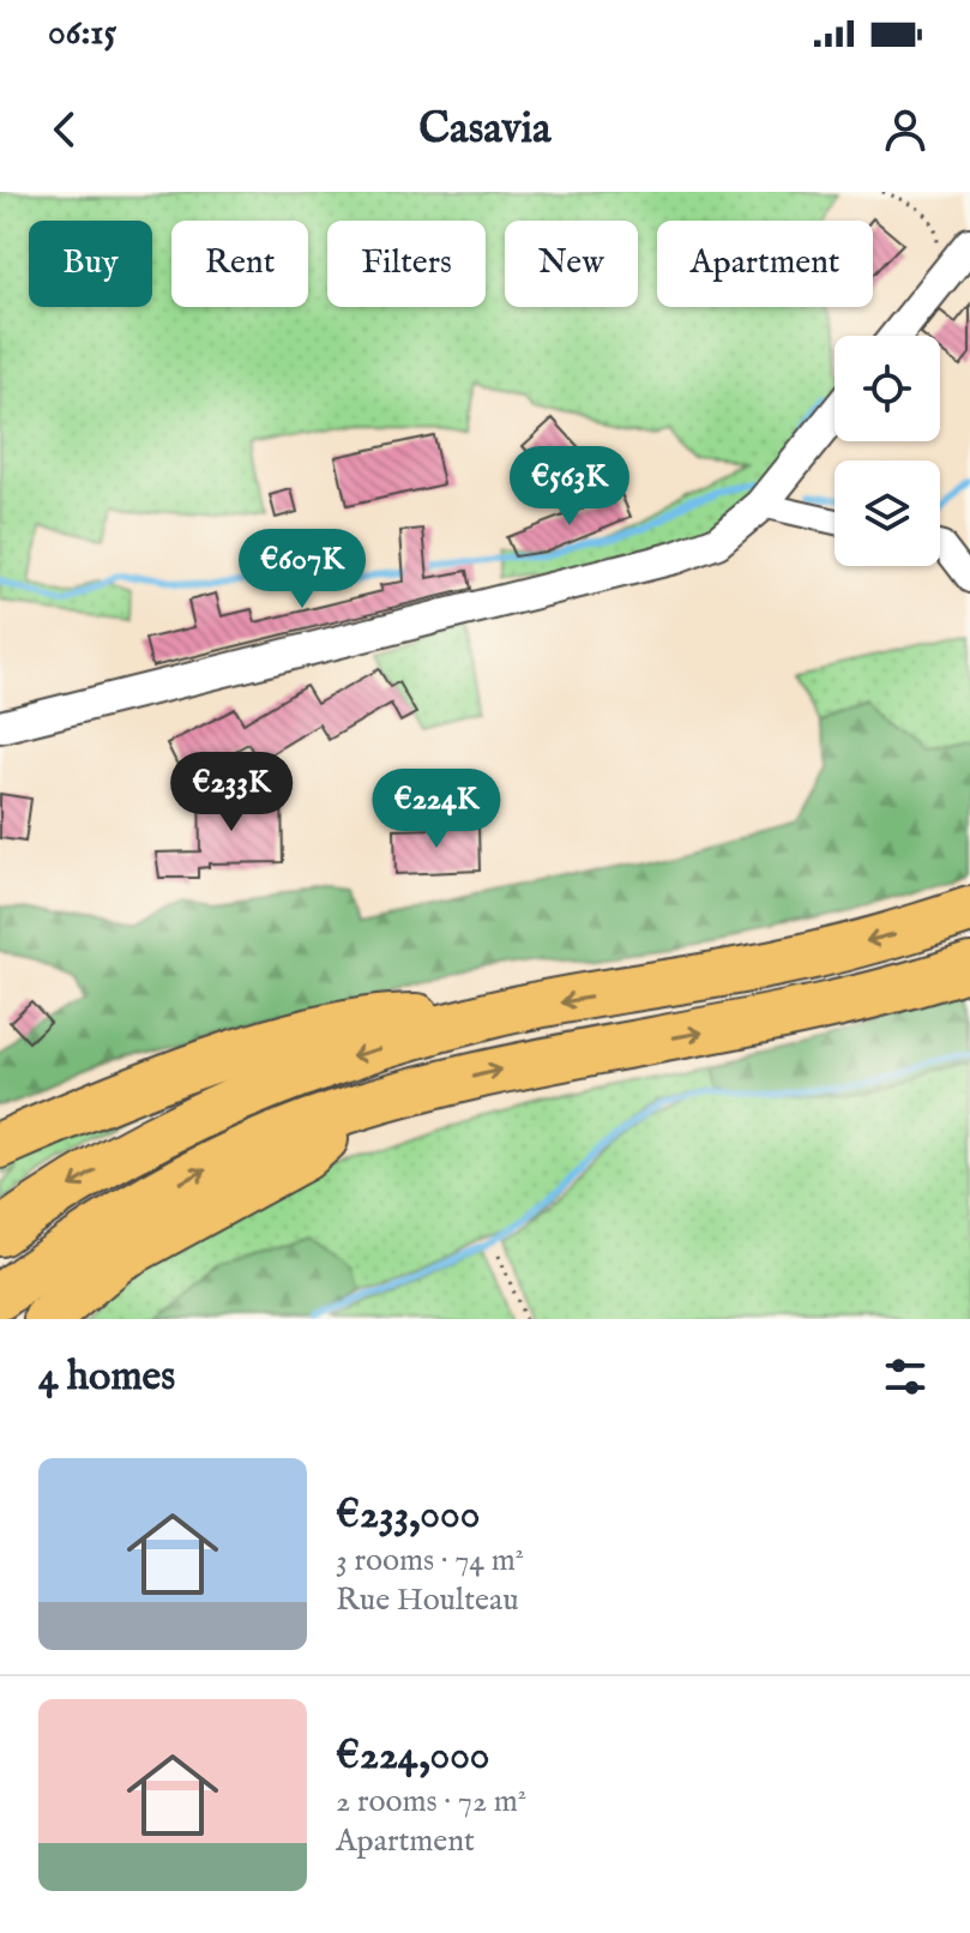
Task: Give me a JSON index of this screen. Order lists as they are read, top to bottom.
{
  "page": {
    "status": "06:15",
    "header": "Casavia",
    "chip": [
      "Buy",
      "Rent",
      "Filters",
      "New",
      "Apartment"
    ],
    "price": [
      "€563K",
      "€607K",
      "€233K",
      "€224K"
    ],
    "heading": "4 homes",
    "list": [
      {
        "name": "€233,000",
        "note": "3 rooms · 74 m² · Rue Houlteau"
      },
      {
        "name": "€224,000",
        "note": "2 rooms · 72 m² · Apartment"
      }
    ]
  }
}
